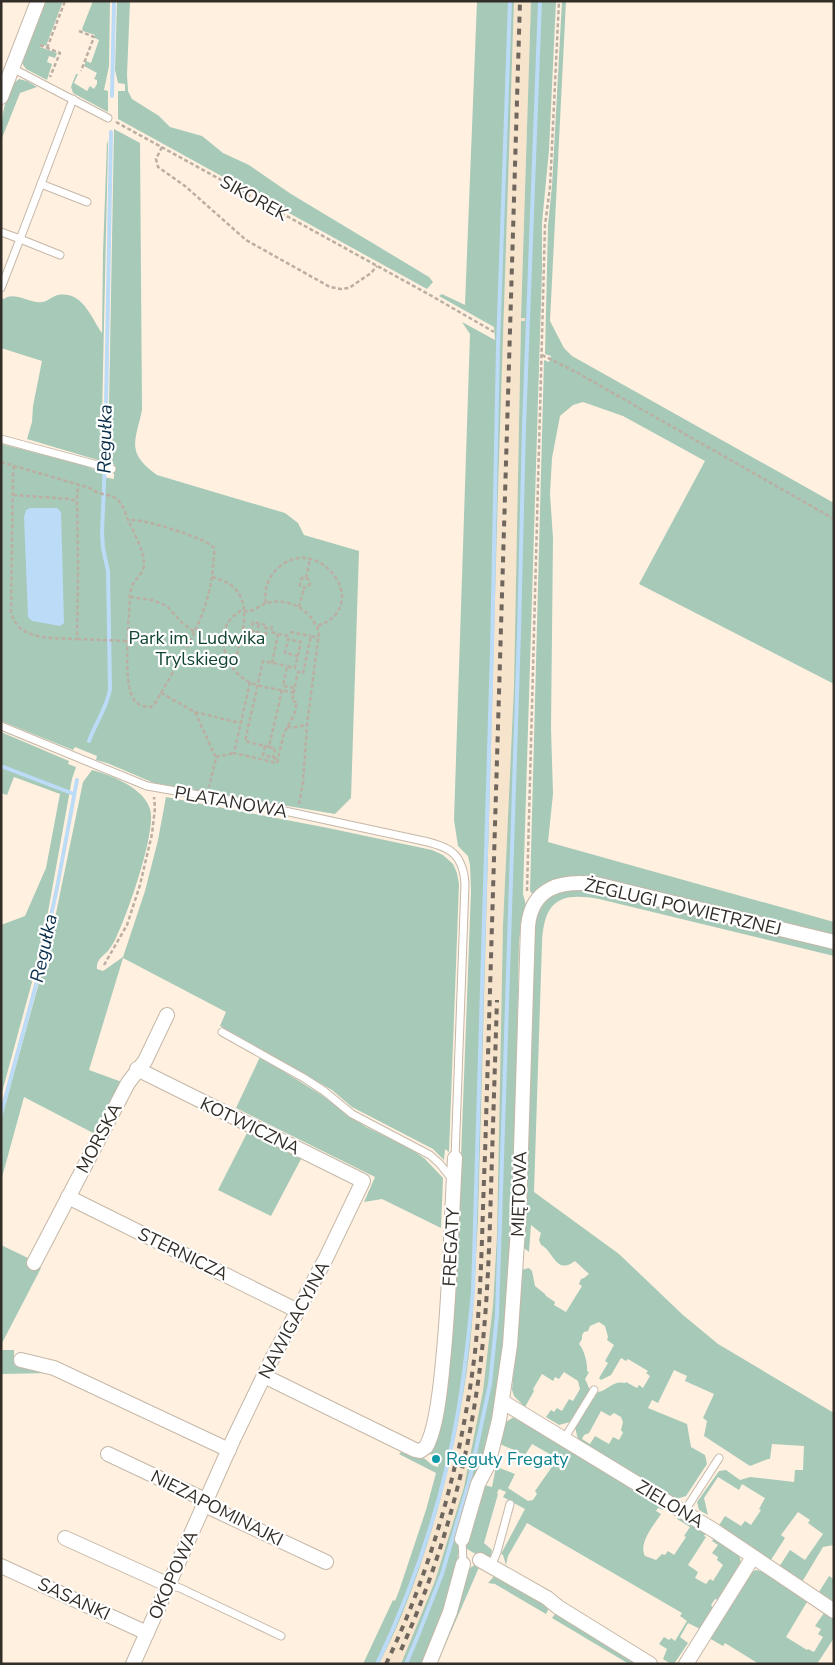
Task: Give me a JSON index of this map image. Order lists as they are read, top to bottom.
{
  "streets": {
    "street": [
      "ŻEGLUGI POWIETRZNEJ",
      "KOTWICZNA",
      "MORSKA",
      "MIĘTOWA",
      "FREGATY",
      "STERNICZA",
      "NAWIGACYJNA",
      "ZIELONA",
      "NIEZAPOMINAJKI",
      "OKOPOWA",
      "SASANKI"
    ],
    "lane": ["PLATANOWA"],
    "path": ["SIKOREK"]
  },
  "crossings": [
    ["PLATANOWA", "FREGATY"],
    ["ŻEGLUGI POWIETRZNEJ", "MIĘTOWA"],
    ["KOTWICZNA", "MORSKA"],
    ["KOTWICZNA", "NAWIGACYJNA"],
    ["MORSKA", "STERNICZA"],
    ["MIĘTOWA", "ZIELONA"],
    ["FREGATY", "NAWIGACYJNA"],
    ["STERNICZA", "NAWIGACYJNA"],
    ["NAWIGACYJNA", "OKOPOWA"],
    ["NIEZAPOMINAJKI", "OKOPOWA"],
    ["OKOPOWA", "SASANKI"]
  ],
  "water": ["Regułka"],
  "parks": ["Park im. Ludwika Trylskiego"],
  "places": ["Reguły Fregaty"]
}
